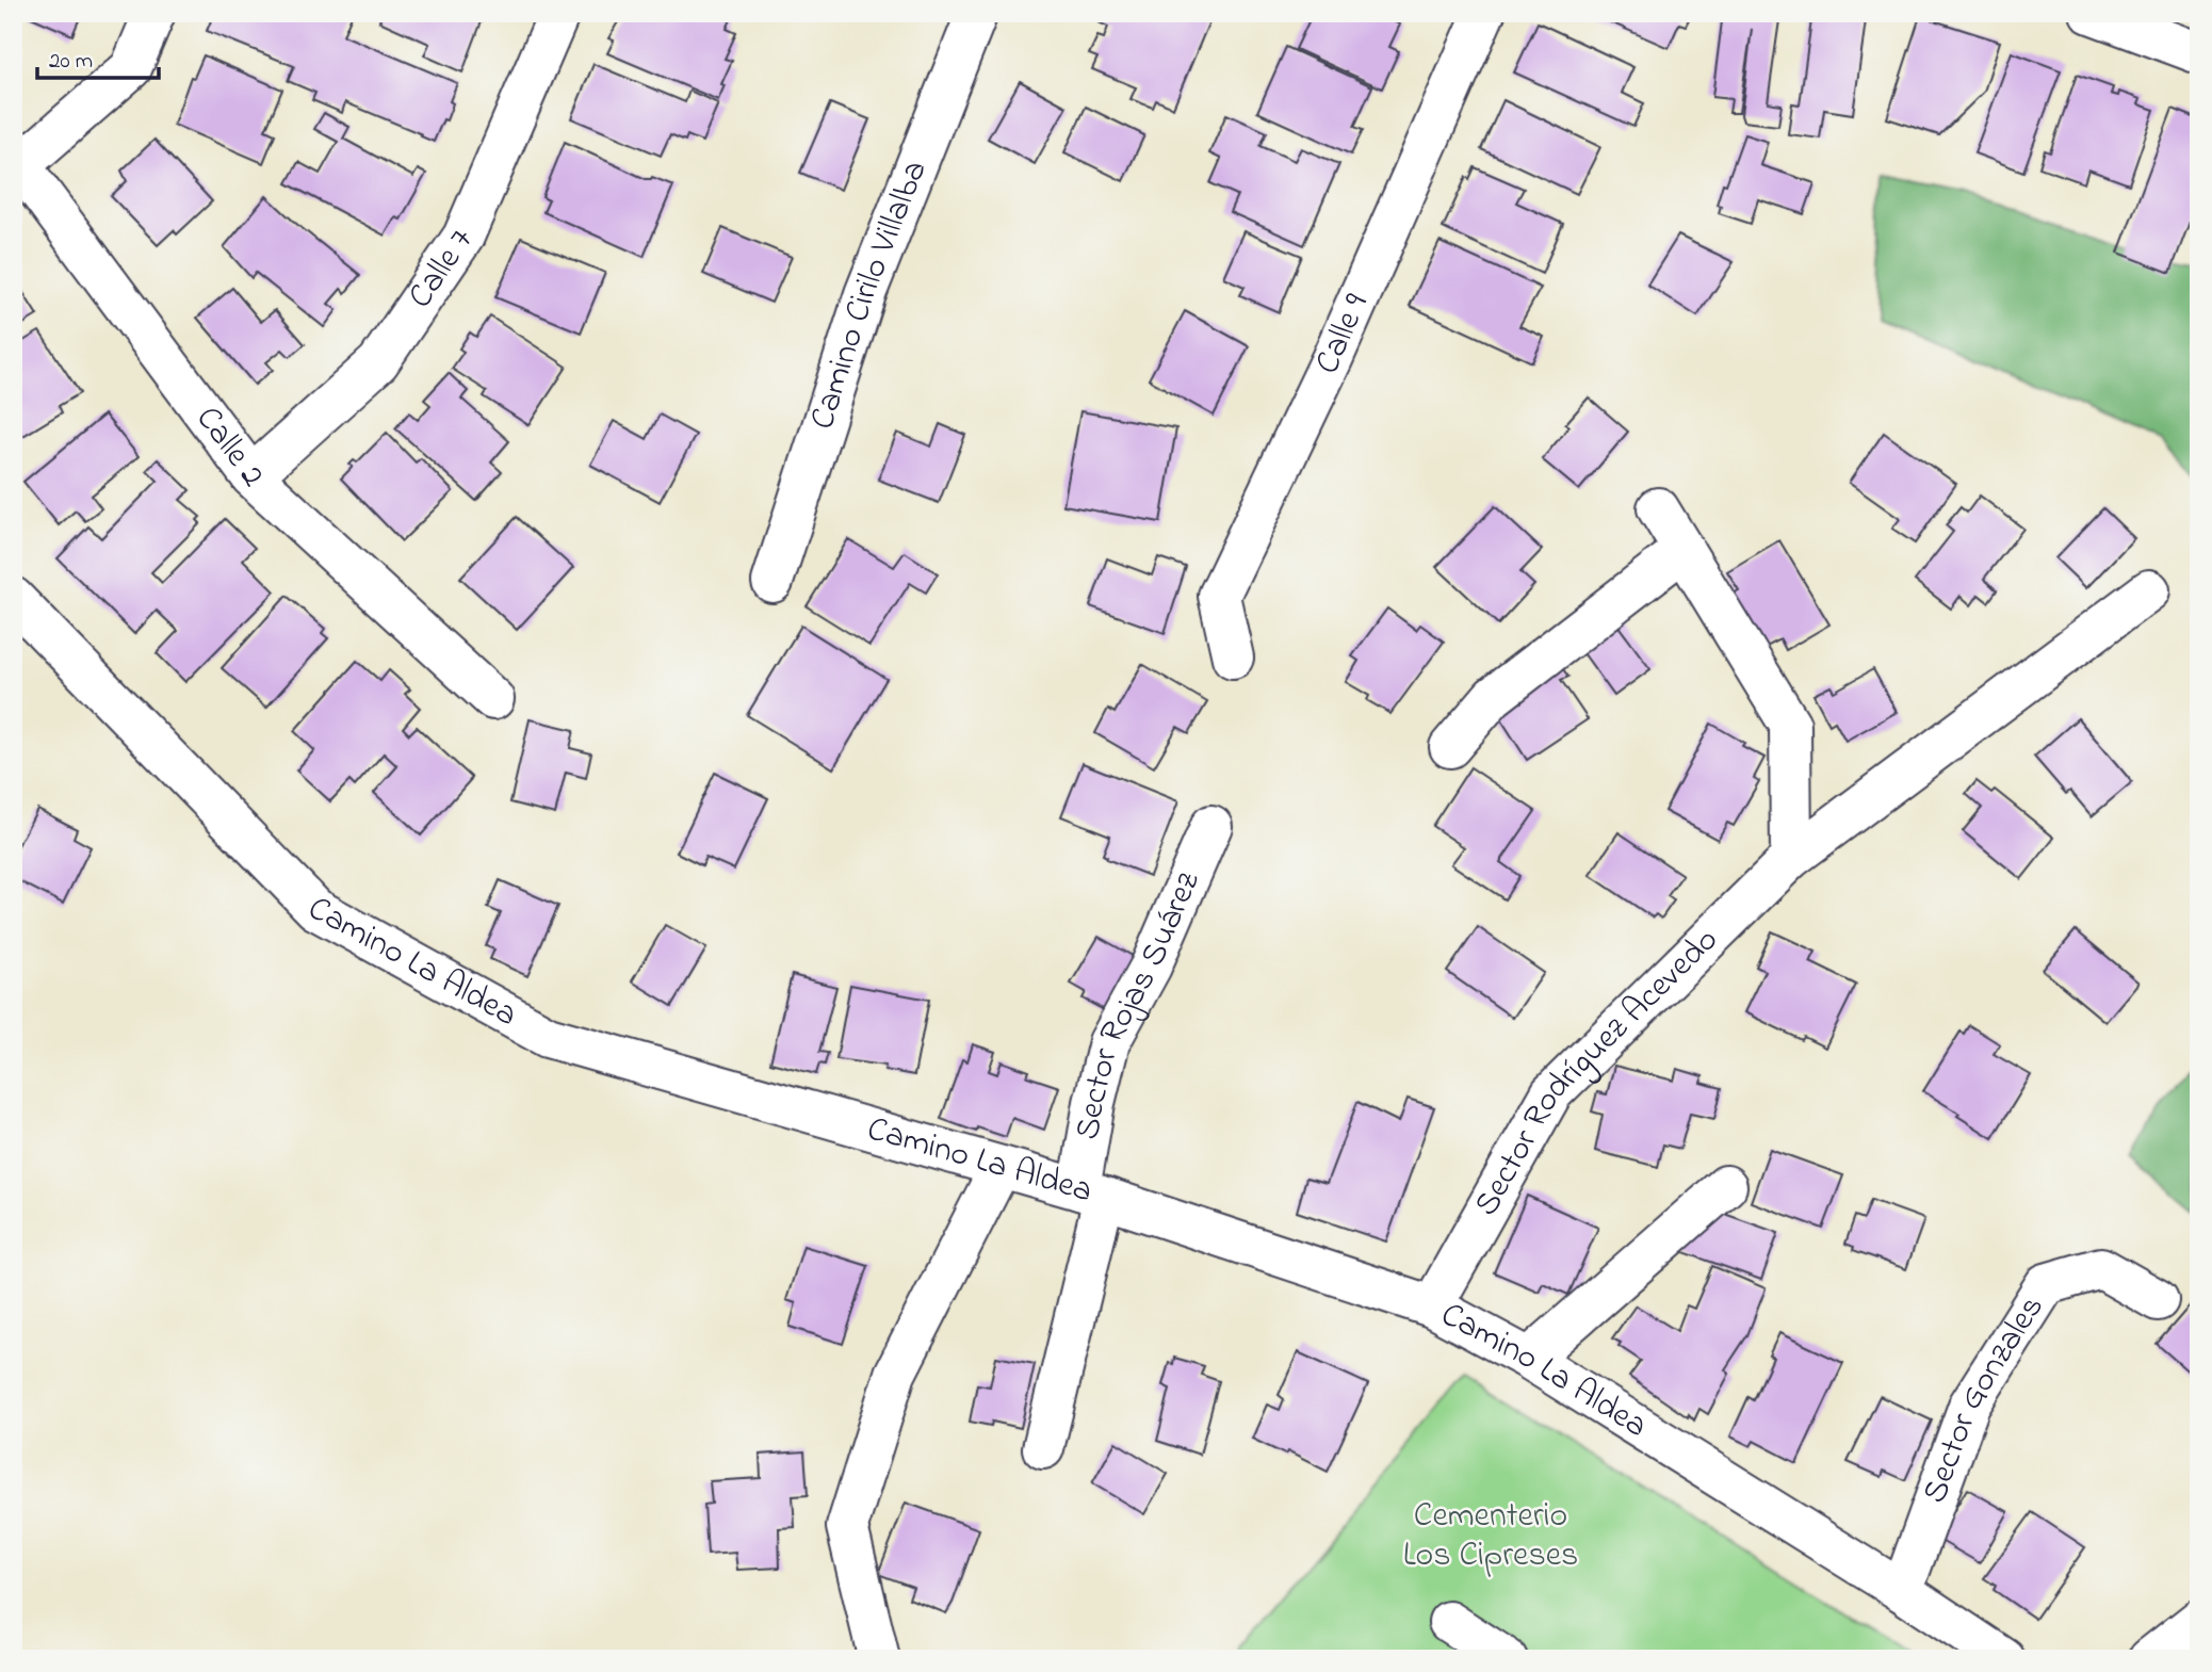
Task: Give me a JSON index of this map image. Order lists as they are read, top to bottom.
{
  "streets": {
    "street": [
      "Calle 7",
      "Camino Cirilo Villalba",
      "Calle 9",
      "Calle 2",
      "Camino La Aldea",
      "Sector Rojas Suárez",
      "Sector Rodríguez Acevedo",
      "Sector Gonzales"
    ]
  },
  "crossings": [
    ["Calle 7", "Calle 2"],
    ["Camino La Aldea", "Sector Rojas Suárez"],
    ["Camino La Aldea", "Sector Rodríguez Acevedo"],
    ["Camino La Aldea", "Sector Gonzales"]
  ],
  "parks": ["Cementerio Los Cipreses"],
  "scale_bar": "20 m"
}
